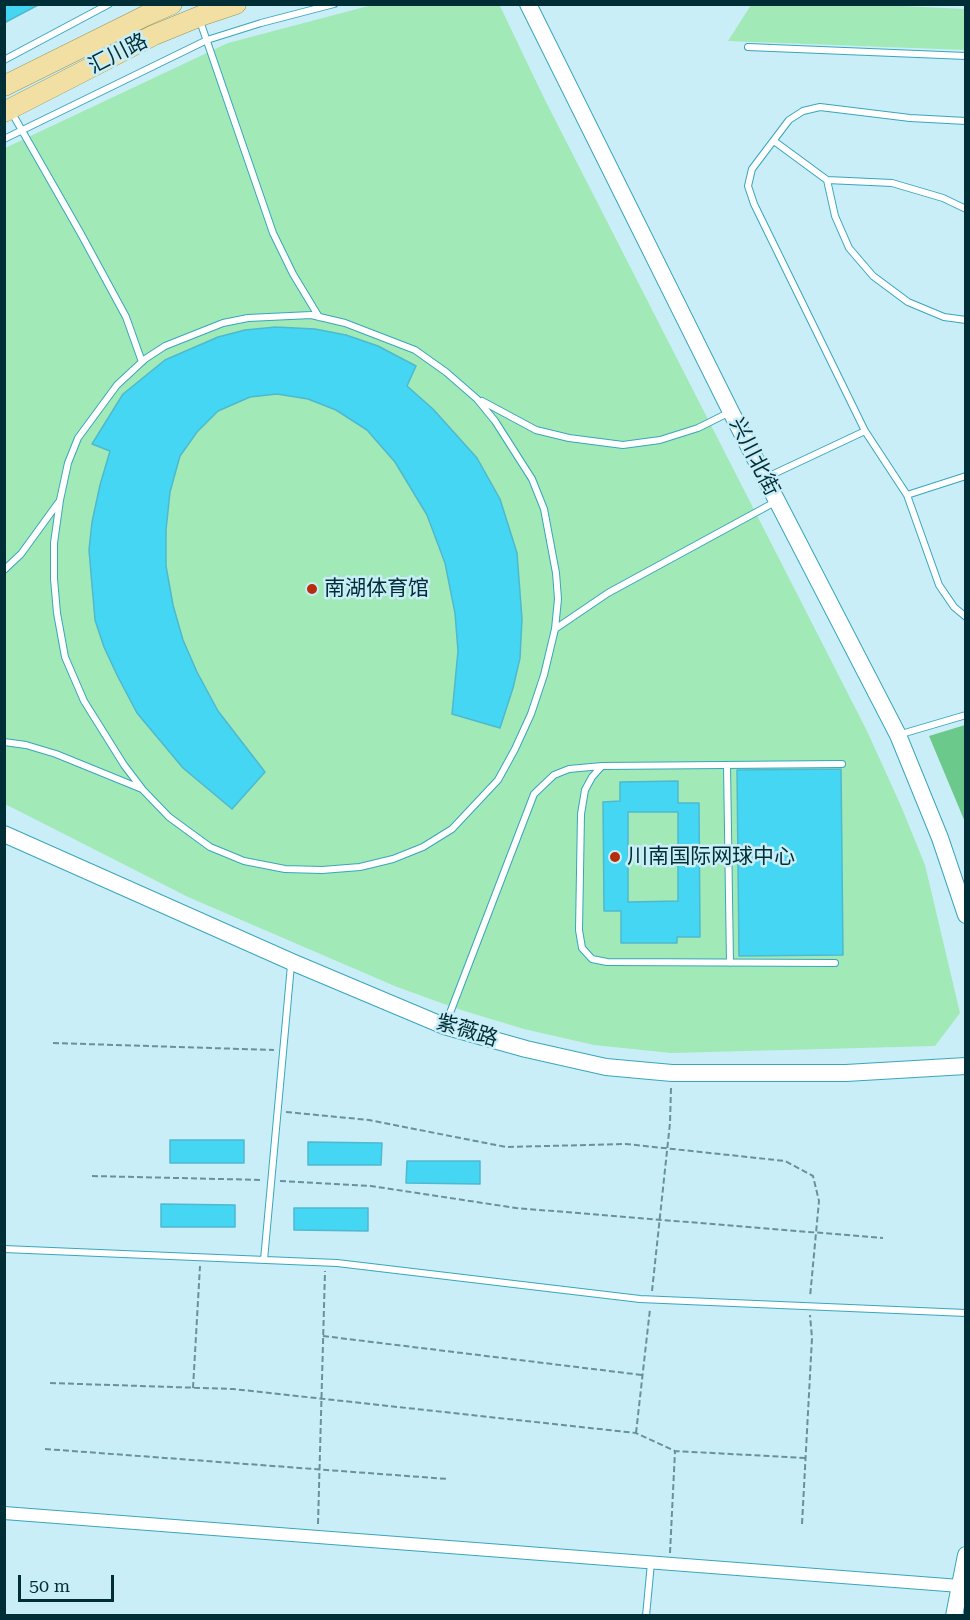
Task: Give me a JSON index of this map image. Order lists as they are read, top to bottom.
{
  "streets": {
    "main road": ["汇川路"],
    "street": ["兴川北街", "紫薇路"]
  },
  "places": ["南湖体育馆", "川南国际网球中心"],
  "scale_bar": "50 m"
}
